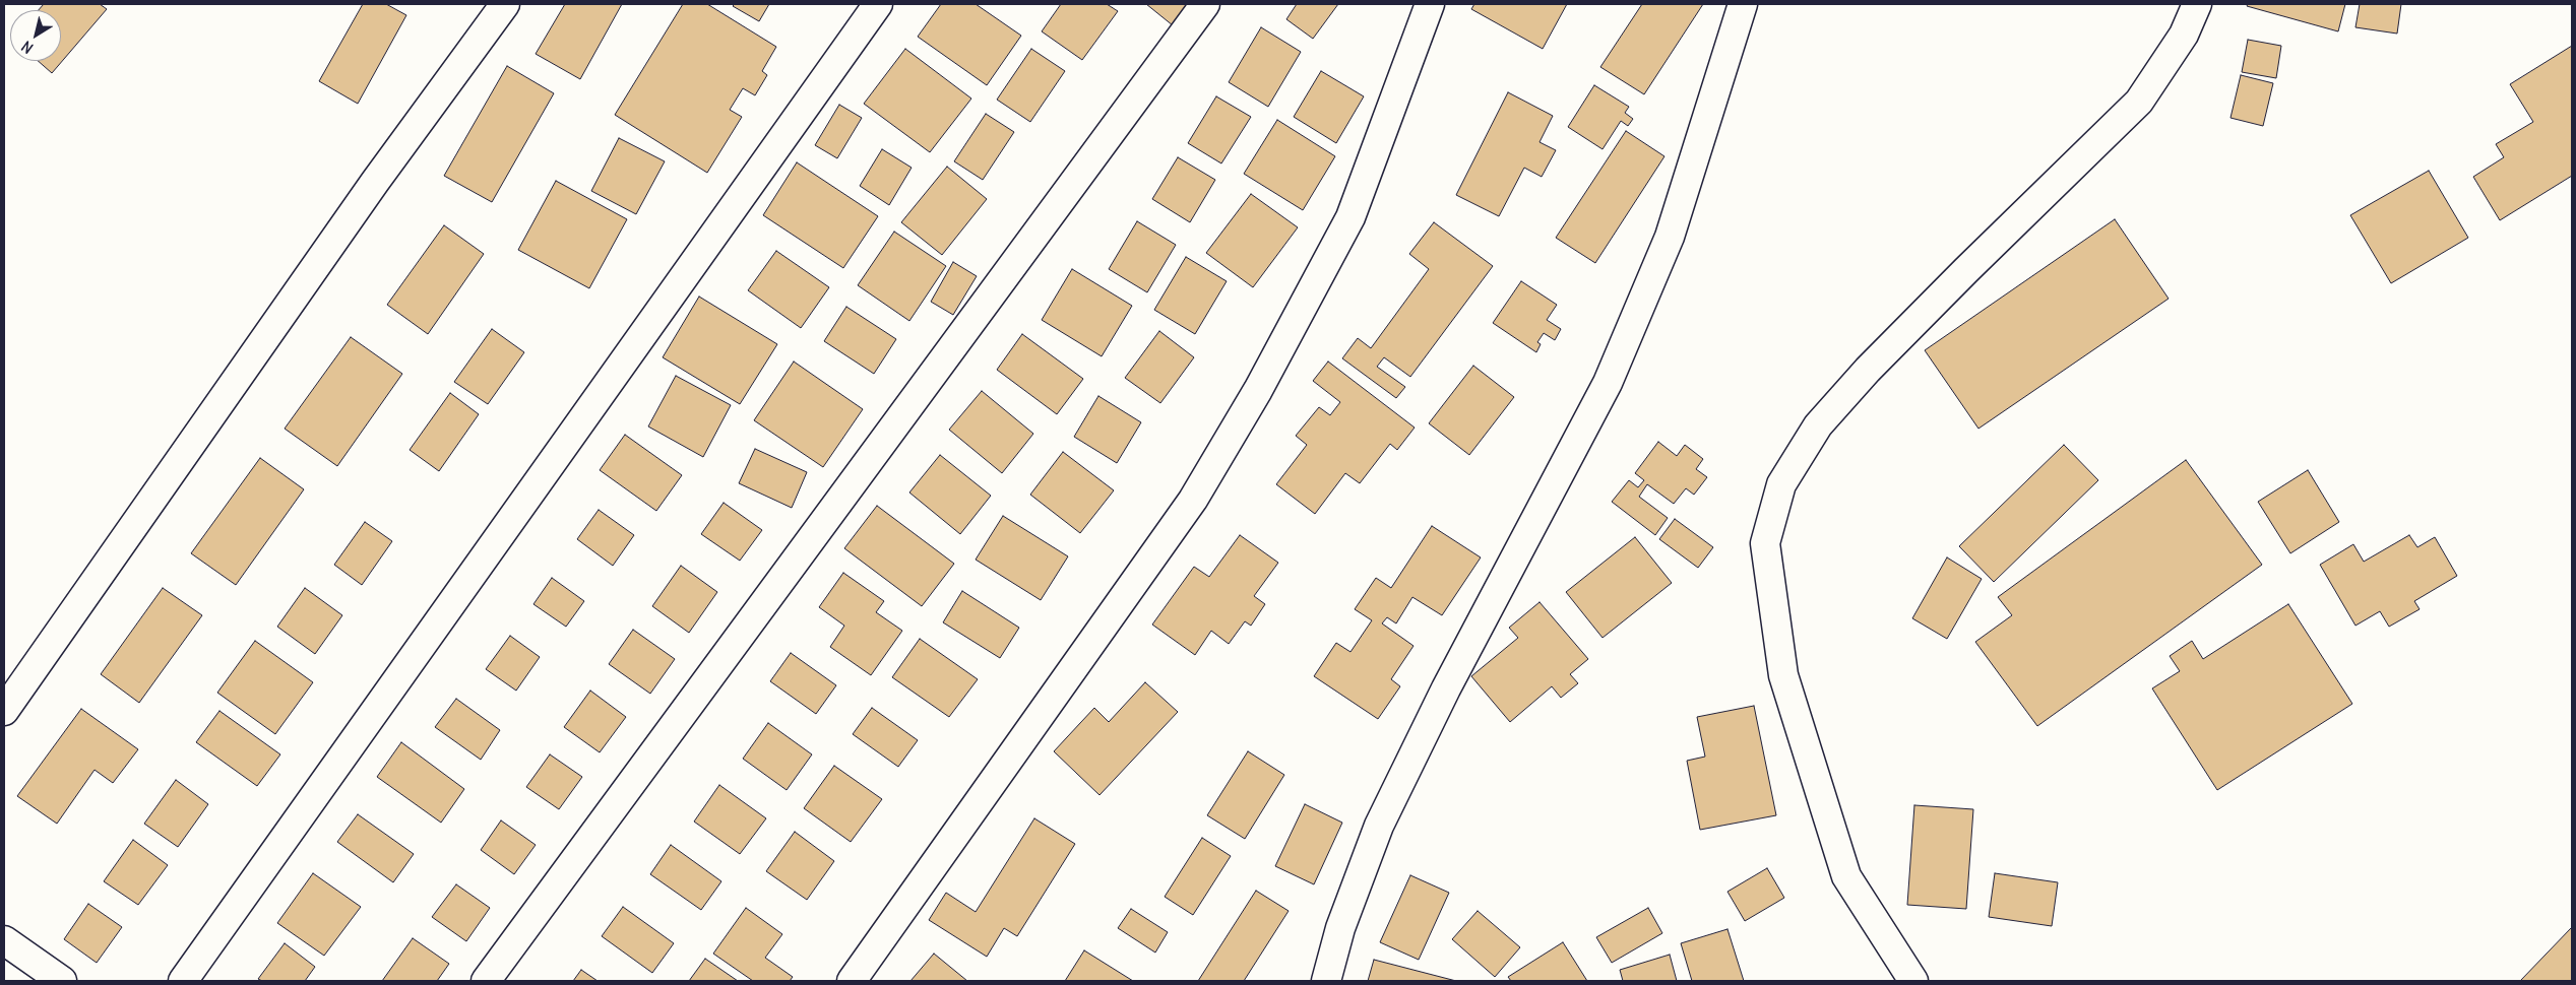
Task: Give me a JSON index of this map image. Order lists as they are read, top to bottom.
{
  "north": "bottom left"
}
